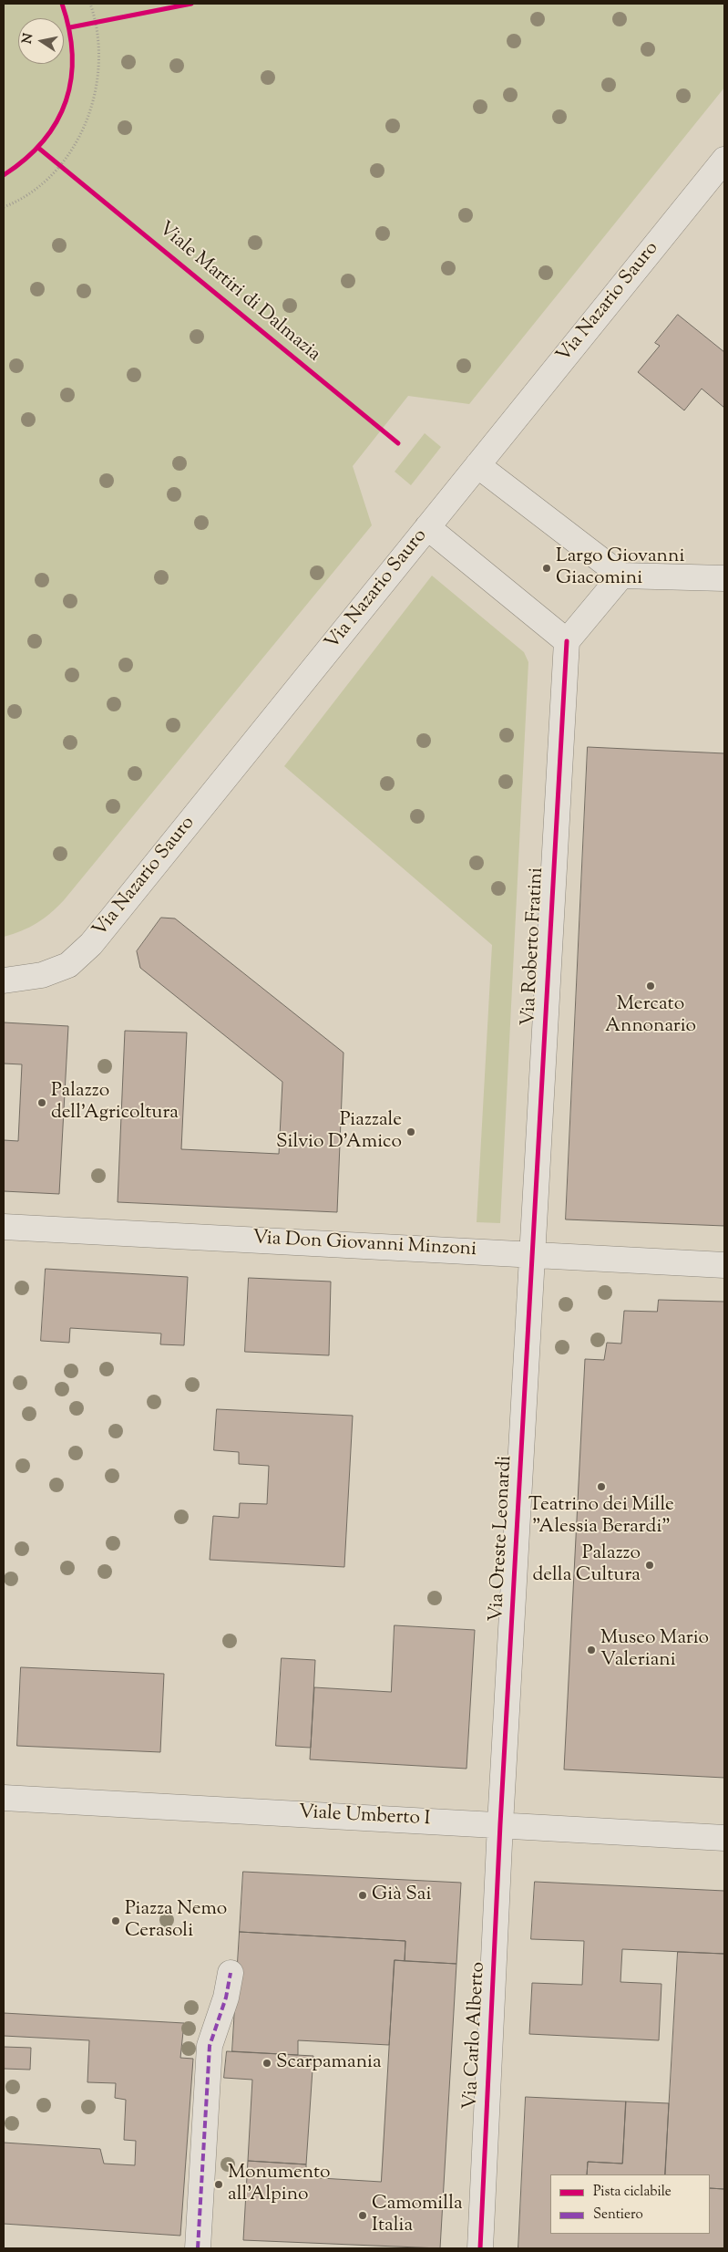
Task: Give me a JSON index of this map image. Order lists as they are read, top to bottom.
{
  "streets": {
    "street": [
      "Via Nazario Sauro",
      "Via Roberto Fratini",
      "Via Don Giovanni Minzoni",
      "Via Oreste Leonardi",
      "Viale Umberto I",
      "Via Carlo Alberto"
    ],
    "cycle path": ["Viale Martiri di Dalmazia"]
  },
  "crossings": [
    ["Via Roberto Fratini", "Via Don Giovanni Minzoni"],
    ["Via Roberto Fratini", "Via Oreste Leonardi"],
    ["Via Don Giovanni Minzoni", "Via Oreste Leonardi"],
    ["Via Oreste Leonardi", "Viale Umberto I"],
    ["Via Oreste Leonardi", "Via Carlo Alberto"],
    ["Viale Umberto I", "Via Carlo Alberto"]
  ],
  "places": [
    "Largo Giovanni Giacomini",
    "Mercato Annonario",
    "Palazzo dell'Agricoltura",
    "Piazzale Silvio D'Amico",
    "Teatrino dei Mille \"Alessia Berardi\"",
    "Palazzo della Cultura",
    "Museo Mario Valeriani",
    "Già Sai",
    "Piazza Nemo Cerasoli",
    "Scarpamania",
    "Monumento all'Alpino",
    "Camomilla Italia"
  ],
  "legend": ["Pista ciclabile", "Sentiero"],
  "north": "left"
}
